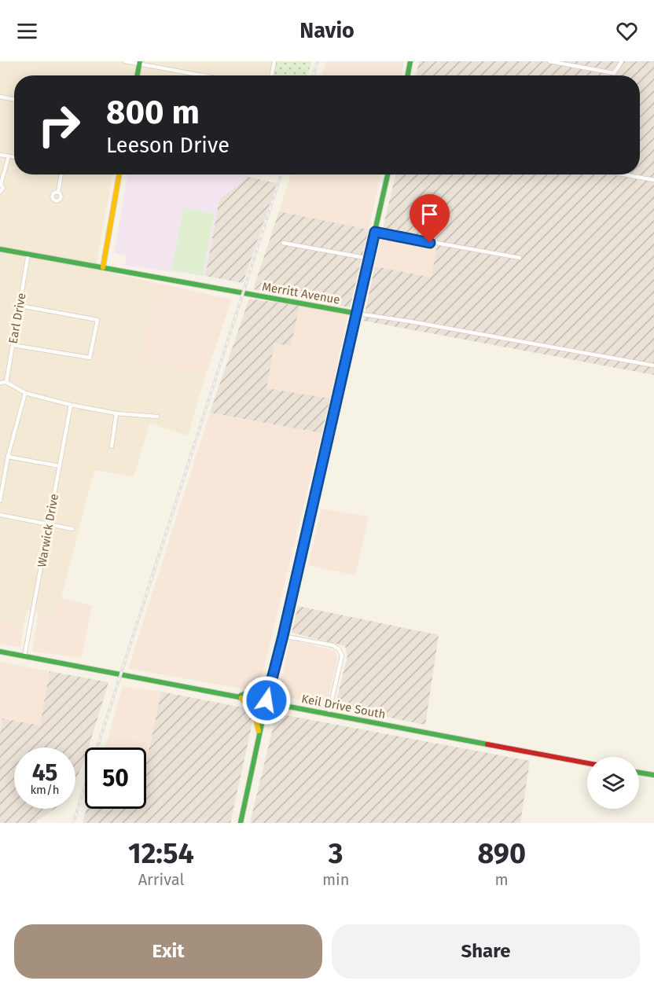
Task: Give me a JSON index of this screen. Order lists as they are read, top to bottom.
{
  "streets": {
    "main road": ["Merritt Avenue", "Keil Drive South"],
    "street": ["Earl Drive", "Warwick Drive"]
  },
  "crossings": [
    ["Merritt Avenue", "Earl Drive"],
    ["Warwick Drive", "Keil Drive South"]
  ],
  "page": {
    "header": "Navio",
    "turn": ["800 m", "Leeson Drive"],
    "speed": "45 km/h",
    "limit": "50",
    "eta": [
      "12:54",
      "Arrival",
      "3",
      "min",
      "890",
      "m"
    ],
    "buttons": ["Exit", "Share"]
  }
}
